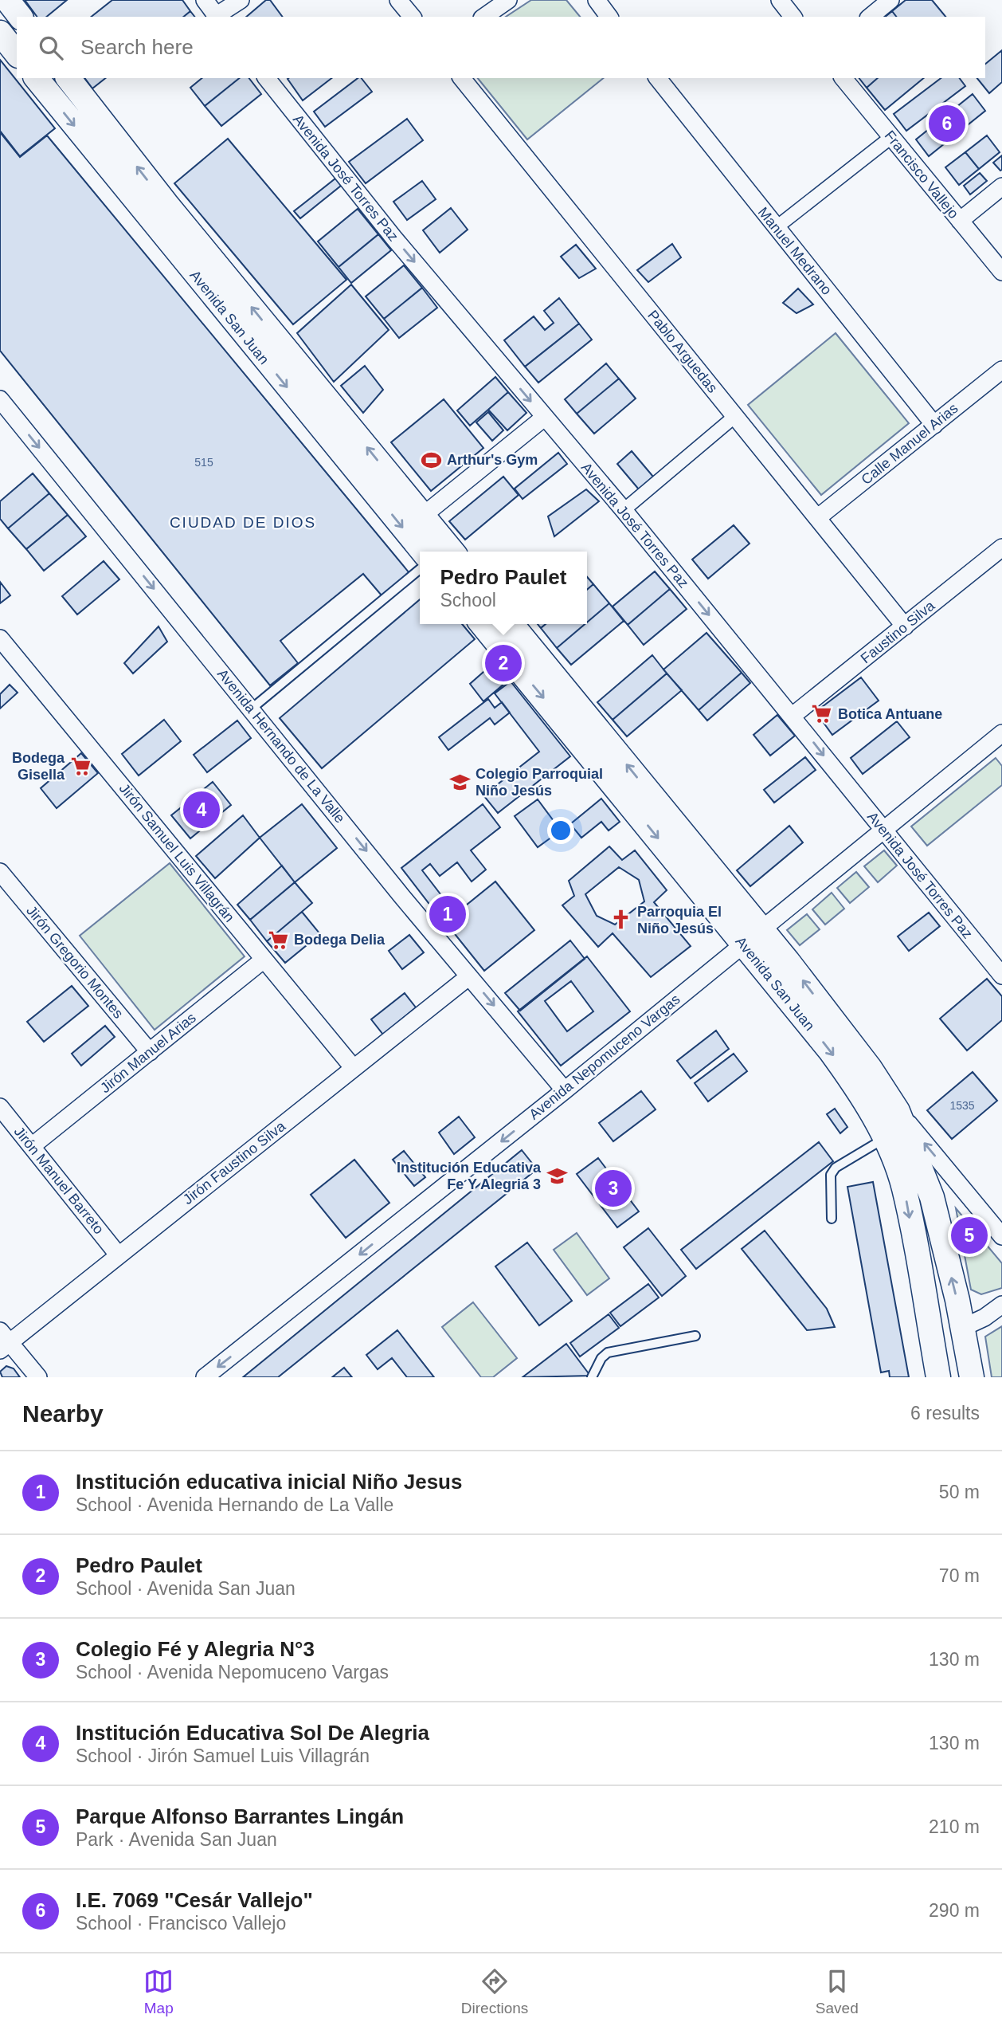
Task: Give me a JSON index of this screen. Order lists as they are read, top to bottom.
{
  "streets": {
    "main road": ["Avenida San Juan"],
    "street": [
      "Francisco Vallejo",
      "Avenida José Torres Paz",
      "Manuel Medrano",
      "Pablo Arguedas",
      "Calle Manuel Arias",
      "Faustino Silva",
      "Avenida Hernando de La Valle",
      "Jirón Samuel Luis Villagrán",
      "Jirón Gregorio Montes",
      "Jirón Manuel Arias",
      "Avenida Nepomuceno Vargas",
      "Jirón Faustino Silva",
      "Jirón Manuel Barreto"
    ]
  },
  "crossings": [
    ["Avenida José Torres Paz", "Faustino Silva"],
    ["Avenida José Torres Paz", "Avenida Nepomuceno Vargas"],
    ["Manuel Medrano", "Calle Manuel Arias"],
    ["Avenida San Juan", "Avenida Nepomuceno Vargas"],
    ["Pablo Arguedas", "Calle Manuel Arias"],
    ["Pablo Arguedas", "Faustino Silva"],
    ["Avenida Hernando de La Valle", "Avenida Nepomuceno Vargas"],
    ["Avenida Hernando de La Valle", "Jirón Faustino Silva"],
    ["Jirón Samuel Luis Villagrán", "Jirón Manuel Arias"],
    ["Jirón Samuel Luis Villagrán", "Jirón Faustino Silva"],
    ["Jirón Gregorio Montes", "Jirón Manuel Arias"],
    ["Jirón Manuel Arias", "Jirón Manuel Barreto"],
    ["Jirón Faustino Silva", "Jirón Manuel Barreto"]
  ],
  "one_way": ["Avenida José Torres Paz", "Avenida Hernando de La Valle", "Avenida Nepomuceno Vargas"],
  "districts": ["CIUDAD DE DIOS"],
  "places": {
    "sports": ["Arthur's Gym"],
    "supermarket": ["Botica Antuane", "Bodega Gisella", "Bodega Delia"],
    "school or university": ["Colegio Parroquial Niño Jesús", "Institución Educativa Fe Y Alegria 3"],
    "church": ["Parroquia El Niño Jesús"]
  },
  "house_numbers": ["515", "1535"],
  "page": {
    "search": "Search here",
    "pins": [
      "6",
      "2",
      "4",
      "1",
      "3",
      "5"
    ],
    "popup": ["Pedro Paulet", "School"],
    "heading": ["Nearby", "6 results"],
    "list": [
      {
        "mark": "1",
        "name": "Institución educativa inicial Niño Jesus",
        "note": "School · Avenida Hernando de La Valle",
        "value": "50 m"
      },
      {
        "mark": "2",
        "name": "Pedro Paulet",
        "note": "School · Avenida San Juan",
        "value": "70 m"
      },
      {
        "mark": "3",
        "name": "Colegio Fé y Alegria N°3",
        "note": "School · Avenida Nepomuceno Vargas",
        "value": "130 m"
      },
      {
        "mark": "4",
        "name": "Institución Educativa Sol De Alegria",
        "note": "School · Jirón Samuel Luis Villagrán",
        "value": "130 m"
      },
      {
        "mark": "5",
        "name": "Parque Alfonso Barrantes Lingán",
        "note": "Park · Avenida San Juan",
        "value": "210 m"
      },
      {
        "mark": "6",
        "name": "I.E. 7069 \"Cesár Vallejo\"",
        "note": "School · Francisco Vallejo",
        "value": "290 m"
      }
    ],
    "nav": ["Map", "Directions", "Saved"]
  }
}
